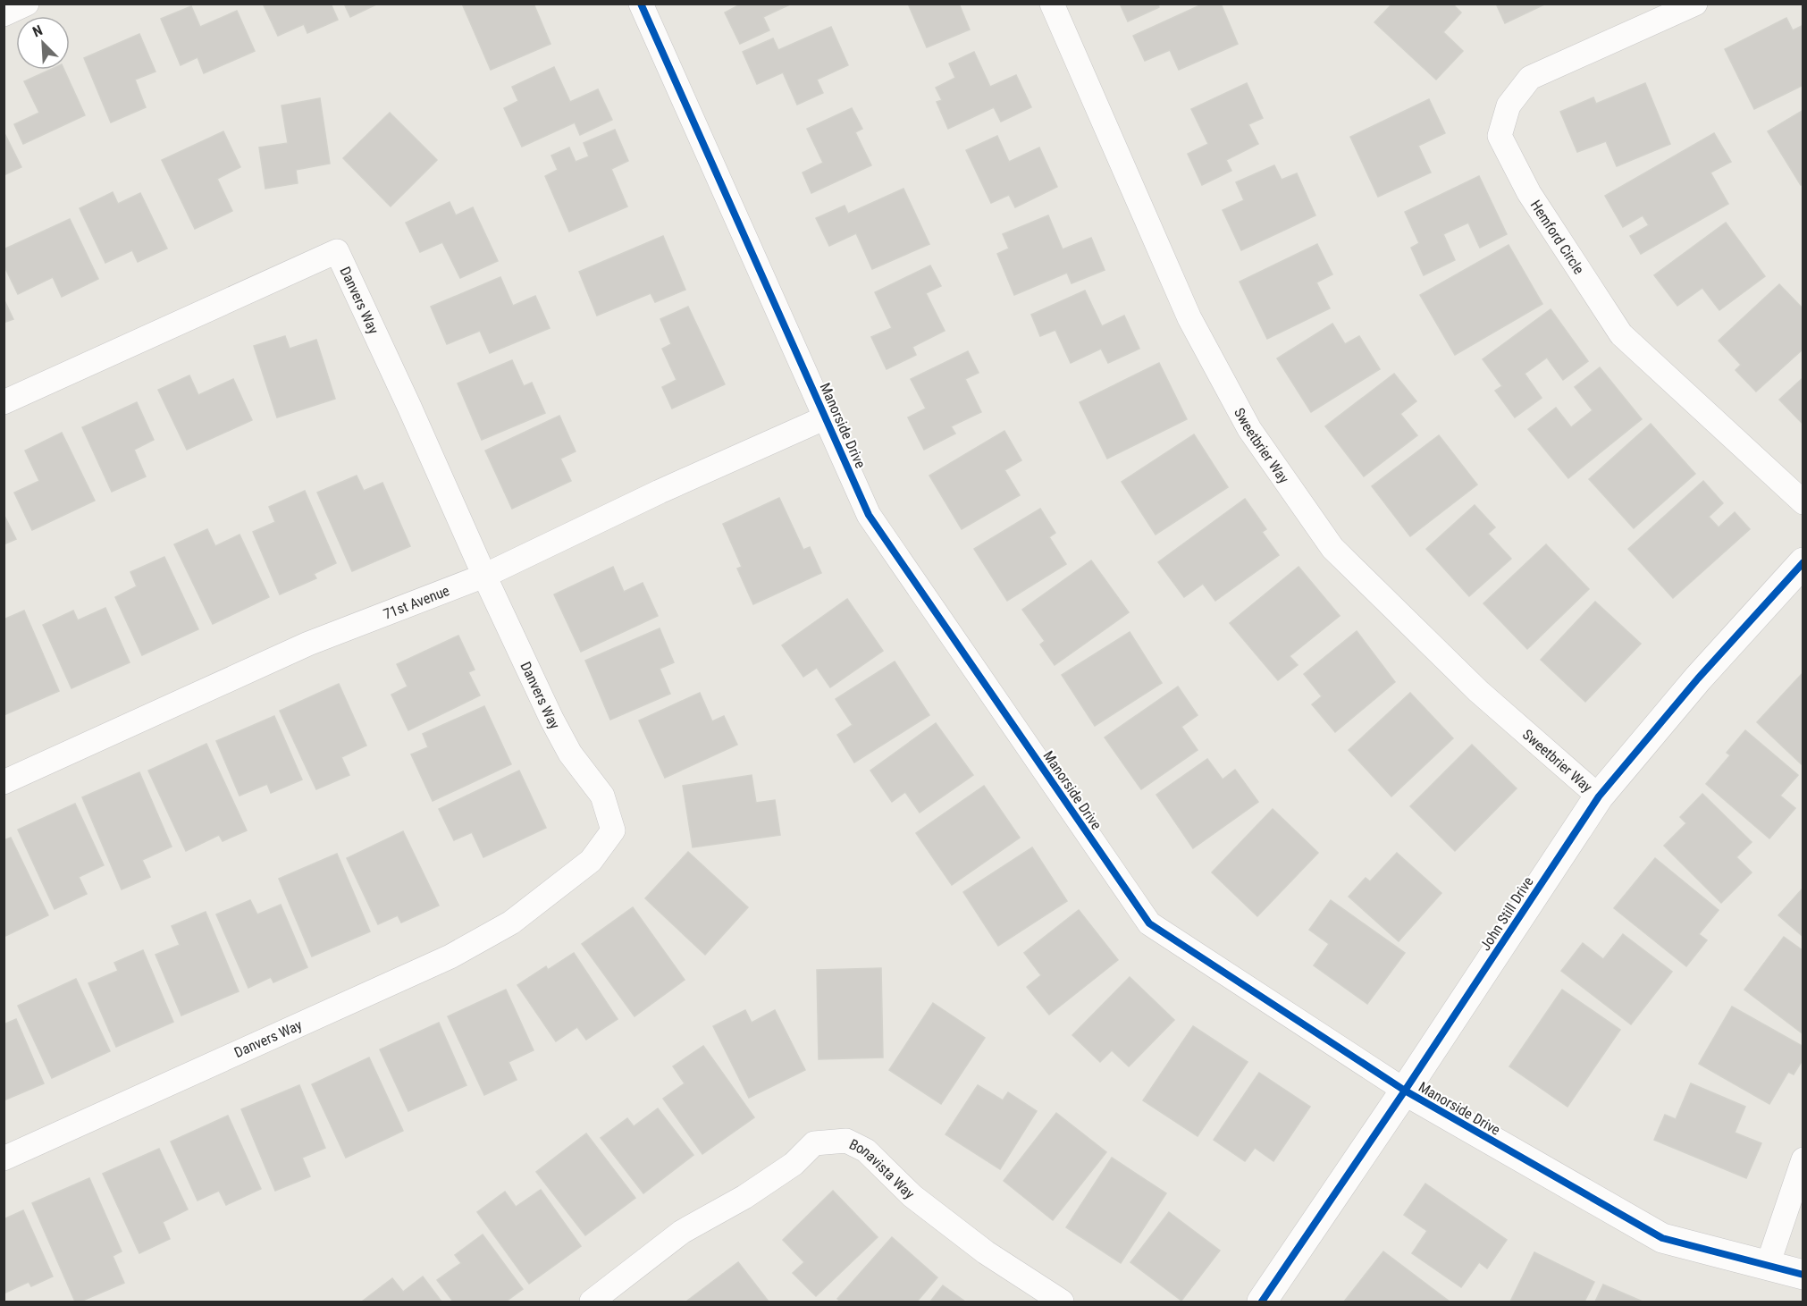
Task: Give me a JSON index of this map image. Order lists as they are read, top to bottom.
{
  "streets": {
    "street": [
      "Hemford Circle",
      "Danvers Way",
      "Manorside Drive",
      "Sweetbrier Way",
      "71st Avenue",
      "John Still Drive",
      "Bonavista Way"
    ]
  },
  "crossings": [
    ["Danvers Way", "71st Avenue"],
    ["Manorside Drive", "71st Avenue"],
    ["Manorside Drive", "John Still Drive"],
    ["Sweetbrier Way", "John Still Drive"]
  ],
  "north": "top left"
}
